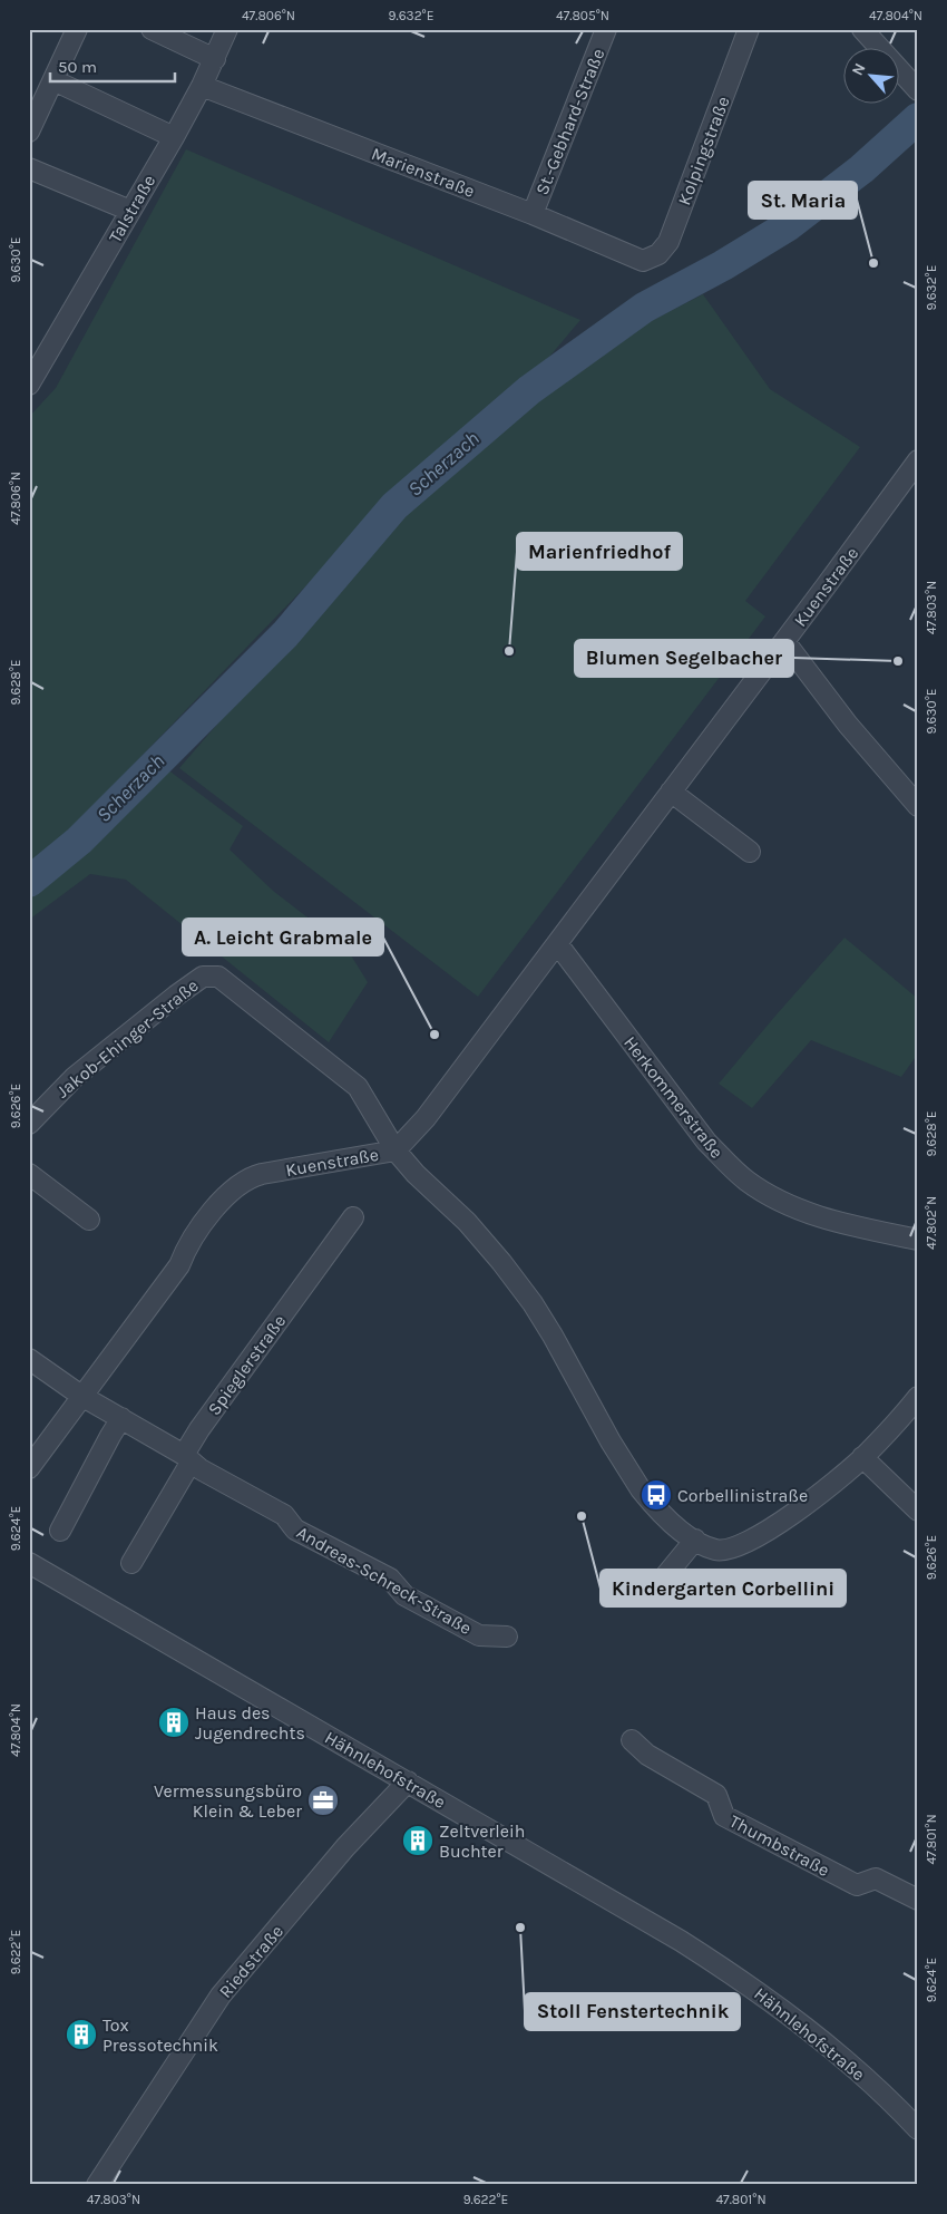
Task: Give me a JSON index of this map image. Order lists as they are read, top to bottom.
{
  "streets": {
    "street": [
      "St.-Gebhard-Straße",
      "Kolpingstraße",
      "Marienstraße",
      "Talstraße",
      "Kuenstraße",
      "Jakob-Ehinger-Straße",
      "Herkommerstraße",
      "Spieglerstraße",
      "Andreas-Schreck-Straße",
      "Hähnlehofstraße",
      "Thumbstraße",
      "Riedstraße"
    ]
  },
  "crossings": [
    ["St.-Gebhard-Straße", "Marienstraße"],
    ["Kolpingstraße", "Marienstraße"],
    ["Marienstraße", "Talstraße"],
    ["Kuenstraße", "Jakob-Ehinger-Straße"],
    ["Kuenstraße", "Herkommerstraße"],
    ["Spieglerstraße", "Andreas-Schreck-Straße"],
    ["Hähnlehofstraße", "Riedstraße"]
  ],
  "water": ["Scherzach"],
  "places": {
    "other": [
      "St. Maria",
      "Marienfriedhof",
      "Blumen Segelbacher",
      "A. Leicht Grabmale",
      "Kindergarten Corbellini",
      "Stoll Fenstertechnik"
    ],
    "bus stop": ["Corbellinistraße"],
    "building": ["Haus des Jugendrechts", "Zeltverleih Buchter", "Tox Pressotechnik"],
    "office": ["Vermessungsbüro Klein & Leber"]
  },
  "scale_bar": "50 m",
  "north": "top left",
  "coordinates": [
    "47.806°N",
    "9.632°E",
    "47.805°N",
    "47.804°N",
    "9.630°E",
    "47.803°N",
    "9.628°E",
    "9.626°E",
    "47.802°N",
    "9.624°E",
    "47.801°N",
    "9.622°E"
  ]
}
